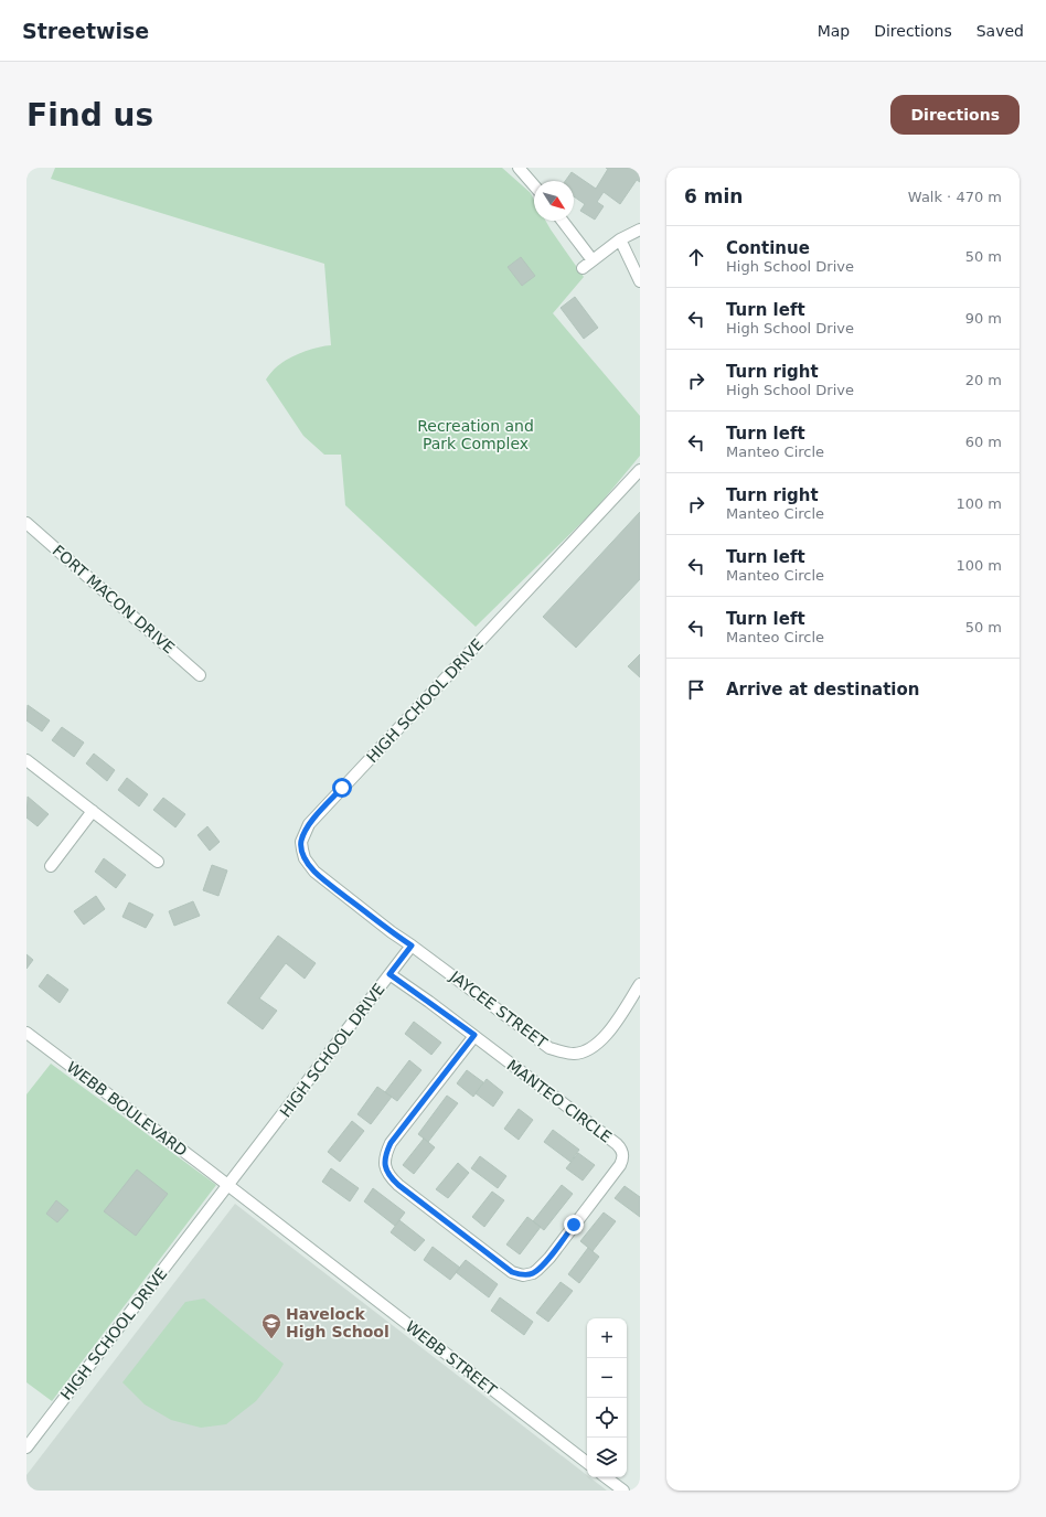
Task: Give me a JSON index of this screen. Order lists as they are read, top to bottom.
{
  "streets": {
    "street": [
      "FORT MACON DRIVE",
      "HIGH SCHOOL DRIVE",
      "JAYCEE STREET",
      "MANTEO CIRCLE",
      "WEBB BOULEVARD",
      "WEBB STREET"
    ]
  },
  "crossings": [
    ["HIGH SCHOOL DRIVE", "JAYCEE STREET"],
    ["HIGH SCHOOL DRIVE", "MANTEO CIRCLE"],
    ["HIGH SCHOOL DRIVE", "WEBB BOULEVARD"],
    ["HIGH SCHOOL DRIVE", "WEBB STREET"],
    ["WEBB BOULEVARD", "WEBB STREET"]
  ],
  "parks": ["Recreation and Park Complex"],
  "places": {
    "school or university": ["Havelock High School"]
  },
  "north": "bottom right",
  "page": {
    "header": "Streetwise",
    "nav": ["Map", "Directions", "Saved"],
    "buttons": "Directions",
    "title": "Find us",
    "heading": ["6 min", "Walk · 470 m"],
    "list": [
      ["Continue", "High School Drive", "50 m"],
      ["Turn left", "High School Drive", "90 m"],
      ["Turn right", "High School Drive", "20 m"],
      ["Turn left", "Manteo Circle", "60 m"],
      ["Turn right", "Manteo Circle", "100 m"],
      ["Turn left", "Manteo Circle", "100 m"],
      ["Turn left", "Manteo Circle", "50 m"],
      "Arrive at destination"
    ],
    "map_buttons": ["+", "−"]
  }
}
